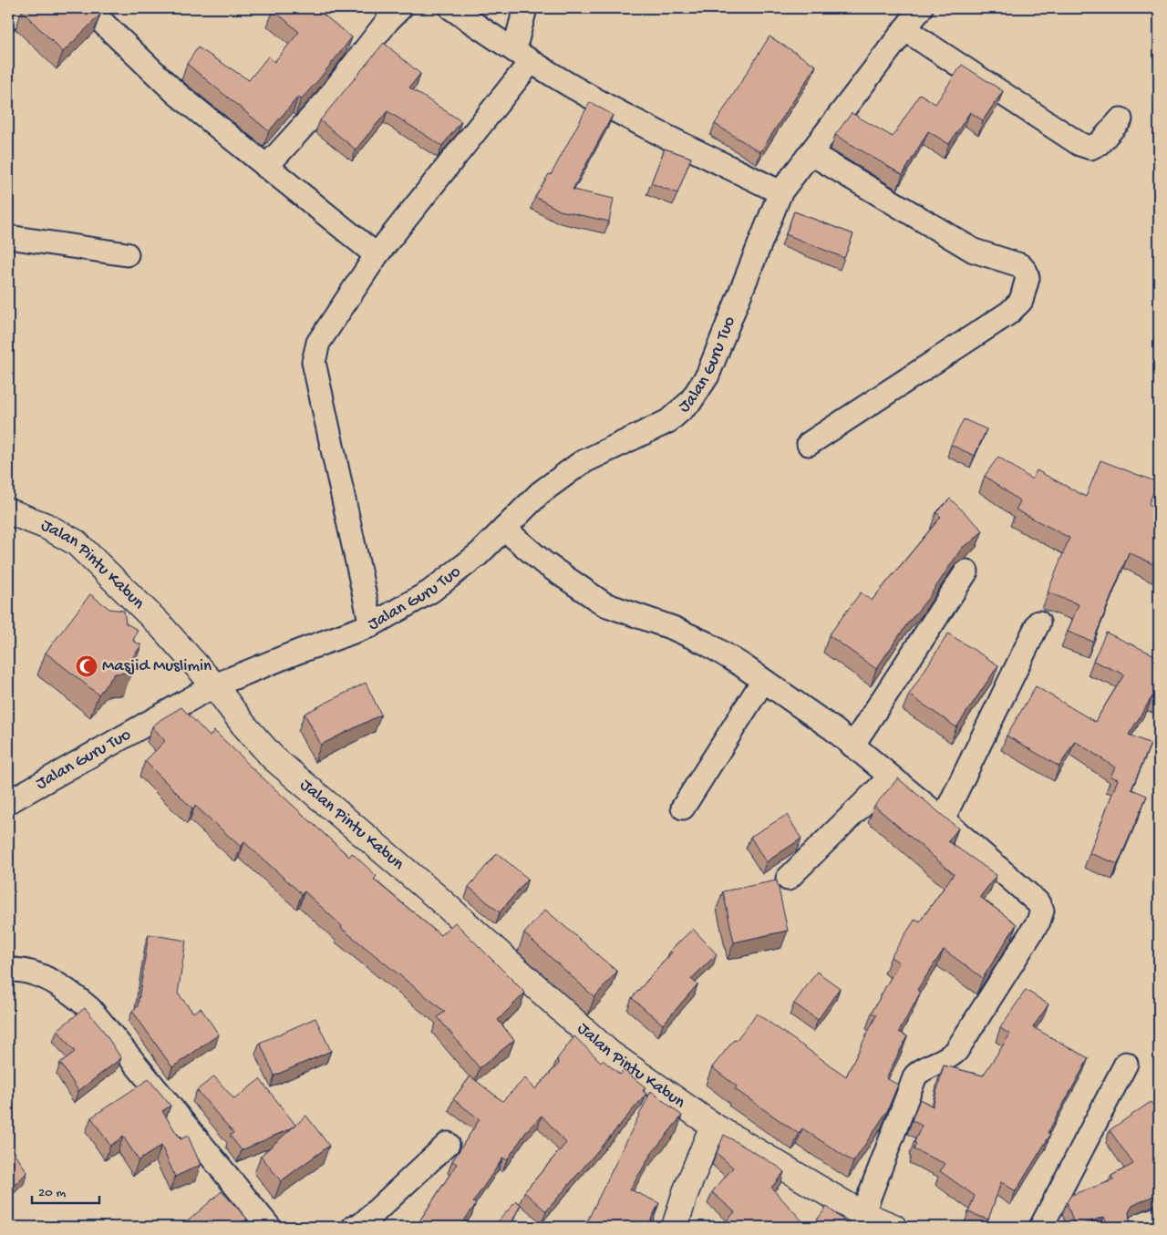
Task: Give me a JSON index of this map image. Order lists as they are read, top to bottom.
{
  "streets": {
    "street": ["Jalan Guru Tuo", "Jalan Pintu Kabun"]
  },
  "crossings": [
    ["Jalan Guru Tuo", "Jalan Pintu Kabun"]
  ],
  "places": {
    "mosque": ["Masjid Muslimin"]
  },
  "scale_bar": "20 m"
}
